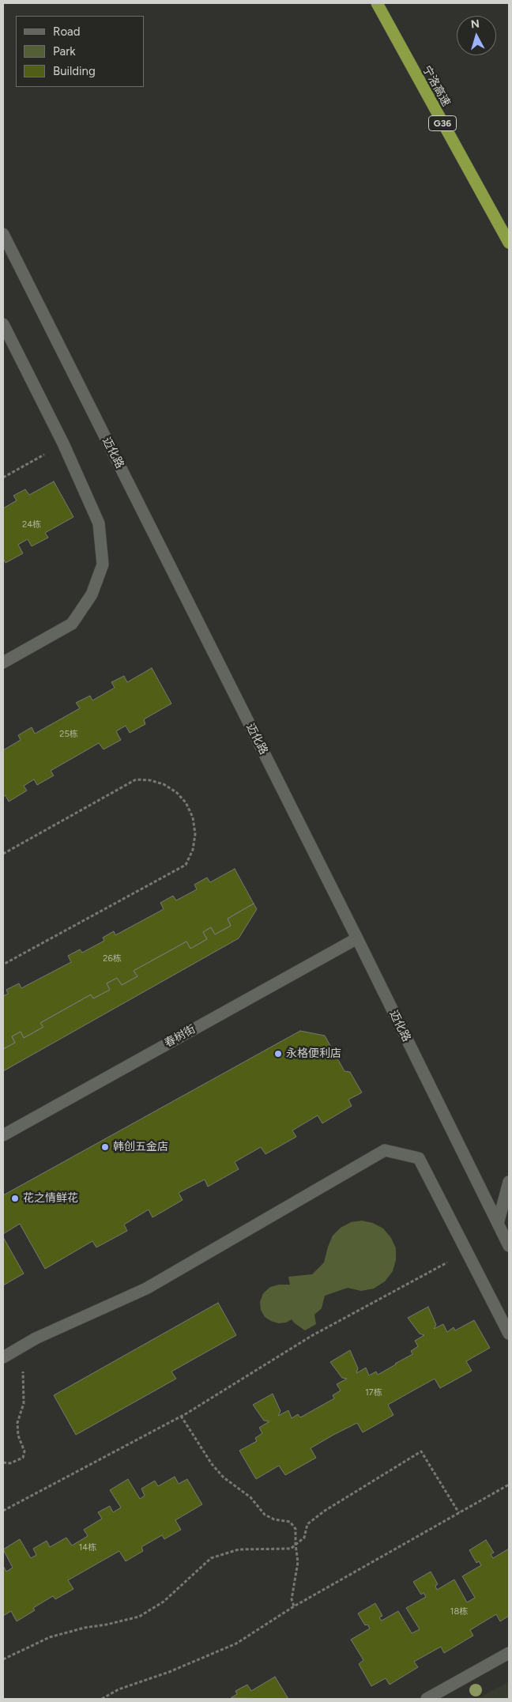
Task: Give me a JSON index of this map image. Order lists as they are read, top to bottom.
{
  "streets": {
    "highway": ["宁洛高速", "G36"],
    "street": ["迈化路", "春树街"]
  },
  "crossings": [
    ["迈化路", "春树街"]
  ],
  "places": ["永格便利店", "韩创五金店", "花之情鲜花"],
  "house_numbers": [
    "24栋",
    "25栋",
    "26栋",
    "17栋",
    "14栋",
    "18栋"
  ],
  "legend": ["Road", "Park", "Building"],
  "north": "top"
}
